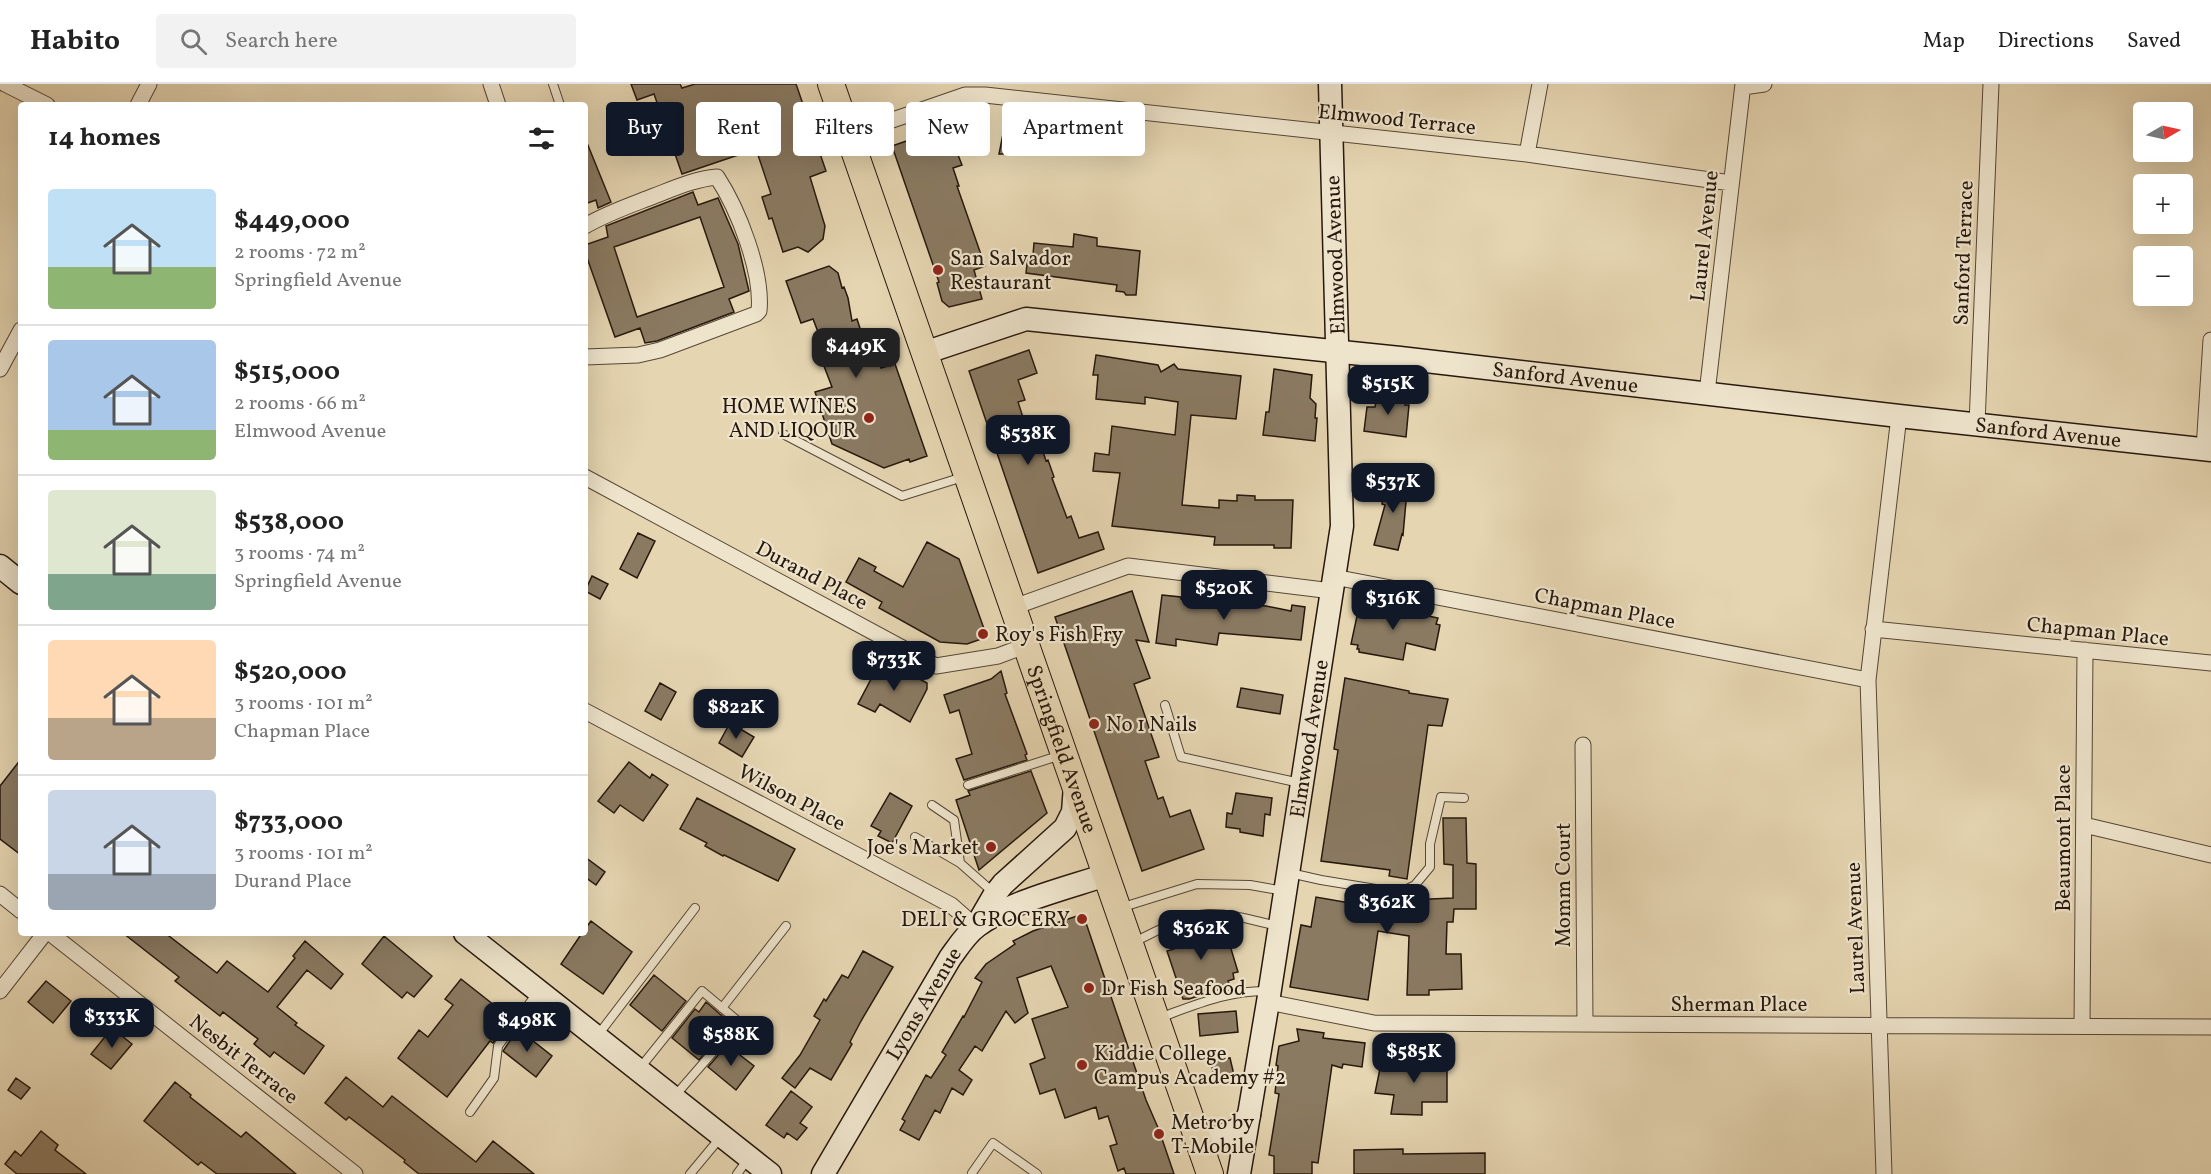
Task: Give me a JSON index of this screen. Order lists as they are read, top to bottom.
{
  "streets": {
    "main road": [
      "Elmwood Avenue",
      "Sanford Avenue",
      "Springfield Avenue",
      "Lyons Avenue"
    ],
    "street": [
      "Elmwood Terrace",
      "Laurel Avenue",
      "Sanford Terrace",
      "Durand Place",
      "Chapman Place",
      "Wilson Place",
      "Beaumont Place",
      "Momm Court",
      "Sherman Place",
      "Nesbit Terrace"
    ]
  },
  "crossings": [
    ["Elmwood Terrace", "Laurel Avenue"],
    ["Elmwood Terrace", "Elmwood Avenue"],
    ["Laurel Avenue", "Sanford Avenue"],
    ["Laurel Avenue", "Chapman Place"],
    ["Laurel Avenue", "Sherman Place"],
    ["Sanford Terrace", "Sanford Avenue"],
    ["Elmwood Avenue", "Sanford Avenue"],
    ["Elmwood Avenue", "Chapman Place"],
    ["Elmwood Avenue", "Sherman Place"],
    ["Sanford Avenue", "Springfield Avenue"],
    ["Durand Place", "Springfield Avenue"],
    ["Chapman Place", "Springfield Avenue"],
    ["Chapman Place", "Beaumont Place"],
    ["Springfield Avenue", "Lyons Avenue"],
    ["Wilson Place", "Lyons Avenue"],
    ["Beaumont Place", "Sherman Place"],
    ["Momm Court", "Sherman Place"]
  ],
  "places": [
    "San Salvador Restaurant",
    "HOME WINES AND LIQOUR",
    "Roy's Fish Fry",
    "No 1 Nails",
    "Joe's Market",
    "DELI & GROCERY",
    "Dr Fish Seafood",
    "Kiddie College Campus Academy #2",
    "Metro by T-Mobile"
  ],
  "north": "right",
  "page": {
    "header": "Habito",
    "search": "Search here",
    "nav": ["Map", "Directions", "Saved"],
    "map_buttons": ["+", "−"],
    "chip": [
      "Buy",
      "Rent",
      "Filters",
      "New",
      "Apartment"
    ],
    "heading": "14 homes",
    "list": [
      {
        "name": "$449,000",
        "note": "2 rooms · 72 m² · Springfield Avenue"
      },
      {
        "name": "$515,000",
        "note": "2 rooms · 66 m² · Elmwood Avenue"
      },
      {
        "name": "$538,000",
        "note": "3 rooms · 74 m² · Springfield Avenue"
      },
      {
        "name": "$520,000",
        "note": "3 rooms · 101 m² · Chapman Place"
      },
      {
        "name": "$733,000",
        "note": "3 rooms · 101 m² · Durand Place"
      }
    ],
    "price": [
      "$449K",
      "$515K",
      "$538K",
      "$537K",
      "$520K",
      "$316K",
      "$733K",
      "$822K",
      "$362K",
      "$362K",
      "$333K",
      "$498K",
      "$588K",
      "$585K"
    ]
  }
}
